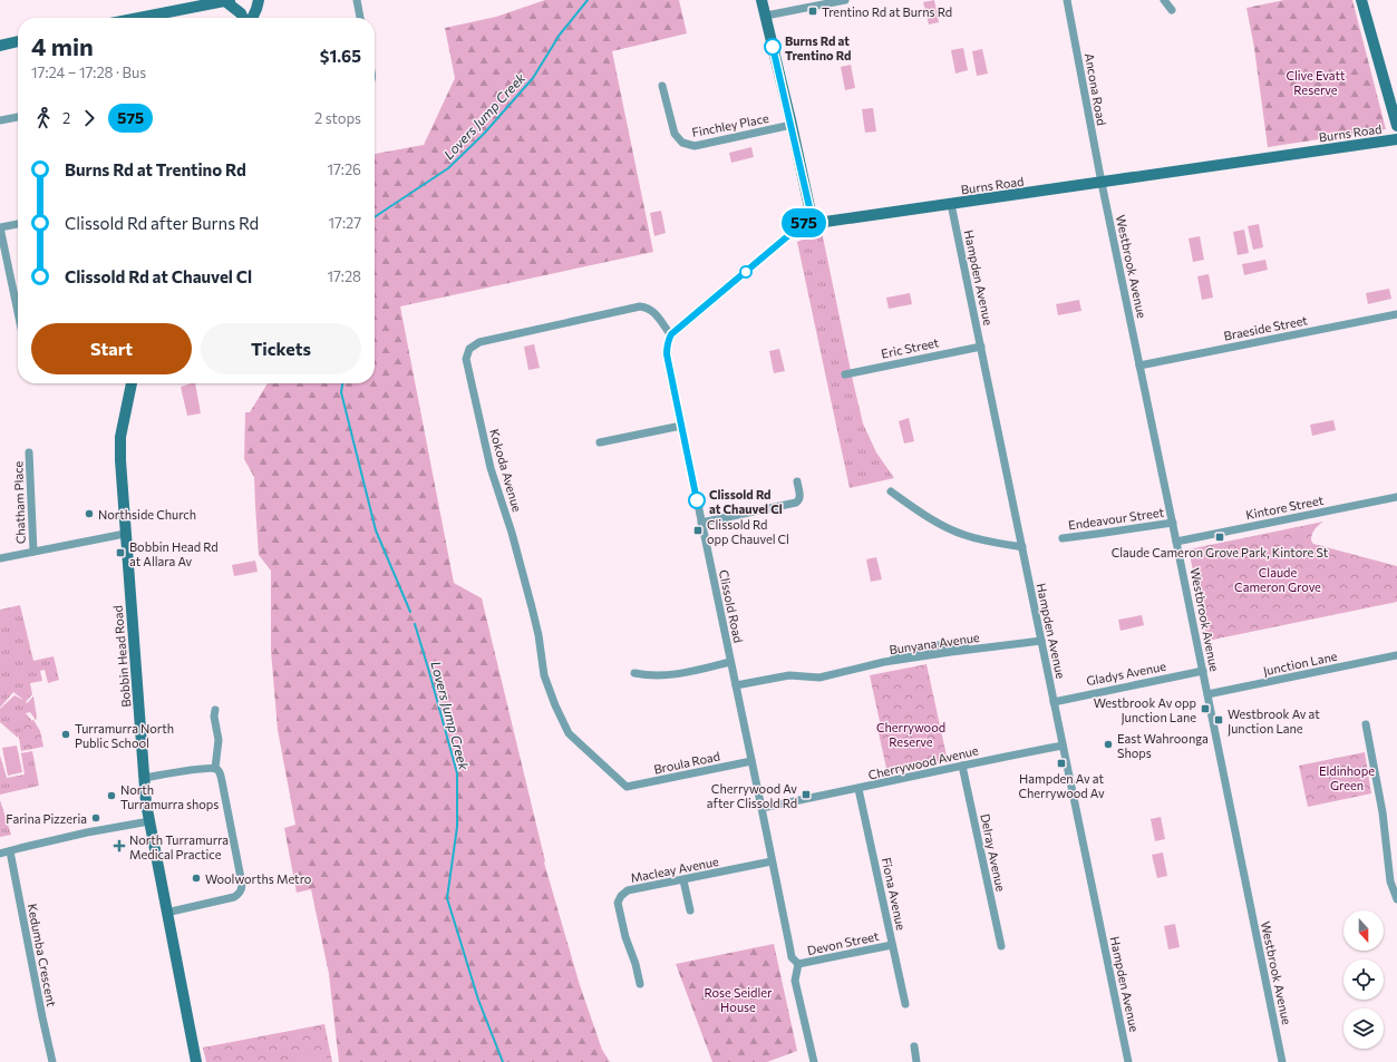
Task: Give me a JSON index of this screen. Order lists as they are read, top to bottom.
{
  "streets": {
    "main road": ["Burns Road", "Bobbin Head Road"],
    "street": [
      "Ancona Road",
      "Finchley Place",
      "Westbrook Avenue",
      "Hampden Avenue",
      "Braeside Street",
      "Eric Street",
      "Kokoda Avenue",
      "Chatham Place",
      "Kintore Street",
      "Endeavour Street",
      "Clissold Road",
      "Bunyana Avenue",
      "Junction Lane",
      "Gladys Avenue",
      "Broula Road",
      "Cherrywood Avenue",
      "Delray Avenue",
      "Macleay Avenue",
      "Fiona Avenue",
      "Devon Street",
      "Kedumba Crescent"
    ]
  },
  "crossings": [
    ["Ancona Road", "Burns Road"],
    ["Ancona Road", "Westbrook Avenue"],
    ["Burns Road", "Westbrook Avenue"],
    ["Burns Road", "Hampden Avenue"],
    ["Westbrook Avenue", "Braeside Street"],
    ["Westbrook Avenue", "Kintore Street"],
    ["Westbrook Avenue", "Endeavour Street"],
    ["Westbrook Avenue", "Junction Lane"],
    ["Westbrook Avenue", "Gladys Avenue"],
    ["Hampden Avenue", "Eric Street"],
    ["Hampden Avenue", "Bunyana Avenue"],
    ["Hampden Avenue", "Gladys Avenue"],
    ["Hampden Avenue", "Cherrywood Avenue"],
    ["Kokoda Avenue", "Clissold Road"],
    ["Kokoda Avenue", "Broula Road"],
    ["Clissold Road", "Bunyana Avenue"],
    ["Clissold Road", "Broula Road"],
    ["Clissold Road", "Cherrywood Avenue"],
    ["Clissold Road", "Macleay Avenue"],
    ["Clissold Road", "Devon Street"],
    ["Cherrywood Avenue", "Delray Avenue"],
    ["Cherrywood Avenue", "Fiona Avenue"],
    ["Fiona Avenue", "Devon Street"]
  ],
  "water": ["Lovers Jump Creek"],
  "parks": [
    "Clive Evatt Reserve",
    "Claude Cameron Grove",
    "Cherrywood Reserve",
    "Eldinhope Green",
    "Rose Seidler House"
  ],
  "places": {
    "transit": [
      "Trentino Rd at Burns Rd",
      "Clissold Rd opp Chauvel Cl",
      "Claude Cameron Grove Park, Kintore St",
      "Bobbin Head Rd at Allara Av",
      "Westbrook Av opp Junction Lane",
      "Westbrook Av at Junction Lane",
      "Hampden Av at Cherrywood Av",
      "Cherrywood Av after Clissold Rd"
    ],
    "other": [
      "Burns Rd at Trentino Rd",
      "Clissold Rd at Chauvel Cl",
      "Northside Church",
      "Turramurra North Public School",
      "East Wahroonga Shops",
      "North Turramurra shops",
      "Farina Pizzeria",
      "Woolworths Metro"
    ],
    "health": ["North Turramurra Medical Practice"]
  },
  "lines": ["bus line 575"],
  "north": "bottom",
  "page": {
    "on_map": "575",
    "heading": ["4 min", "17:24 – 17:28 · Bus", "$1.65"],
    "legs": ["2", "575", "2 stops"],
    "list": [
      {
        "name": "Burns Rd at Trentino Rd",
        "value": "17:26"
      },
      {
        "name": "Clissold Rd after Burns Rd",
        "value": "17:27"
      },
      {
        "name": "Clissold Rd at Chauvel Cl",
        "value": "17:28"
      }
    ],
    "buttons": ["Start", "Tickets"]
  }
}
